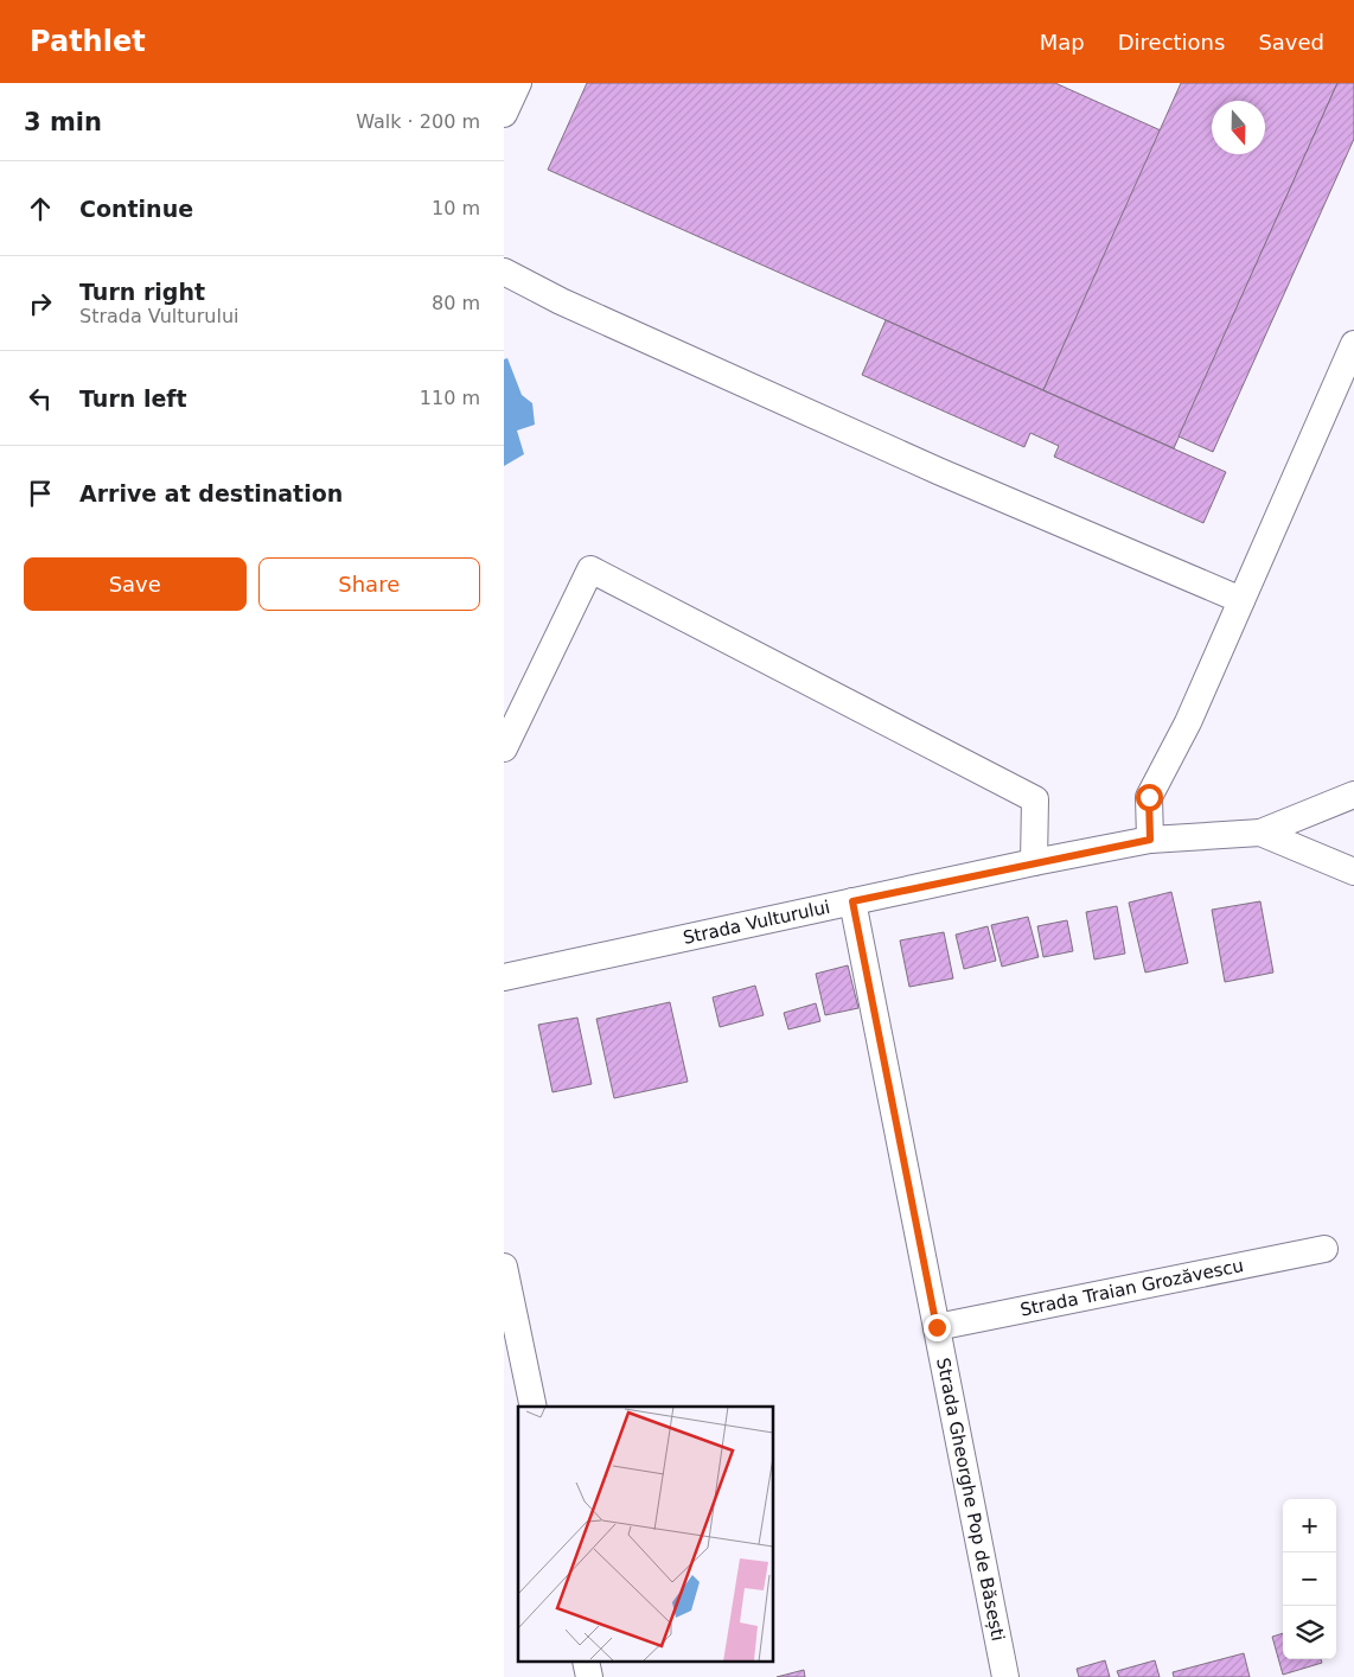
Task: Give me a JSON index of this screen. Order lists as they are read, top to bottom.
{
  "streets": {
    "street": ["Strada Vulturului", "Strada Traian Grozăvescu", "Strada Gheorghe Pop de Băsești"]
  },
  "crossings": [
    ["Strada Vulturului", "Strada Gheorghe Pop de Băsești"],
    ["Strada Traian Grozăvescu", "Strada Gheorghe Pop de Băsești"]
  ],
  "north": "bottom",
  "page": {
    "header": "Pathlet",
    "nav": ["Map", "Directions", "Saved"],
    "heading": ["3 min", "Walk · 200 m"],
    "list": [
      ["Continue", "10 m"],
      ["Turn right", "Strada Vulturului", "80 m"],
      ["Turn left", "110 m"],
      "Arrive at destination"
    ],
    "buttons": ["Save", "Share"],
    "map_buttons": ["+", "−"]
  }
}
